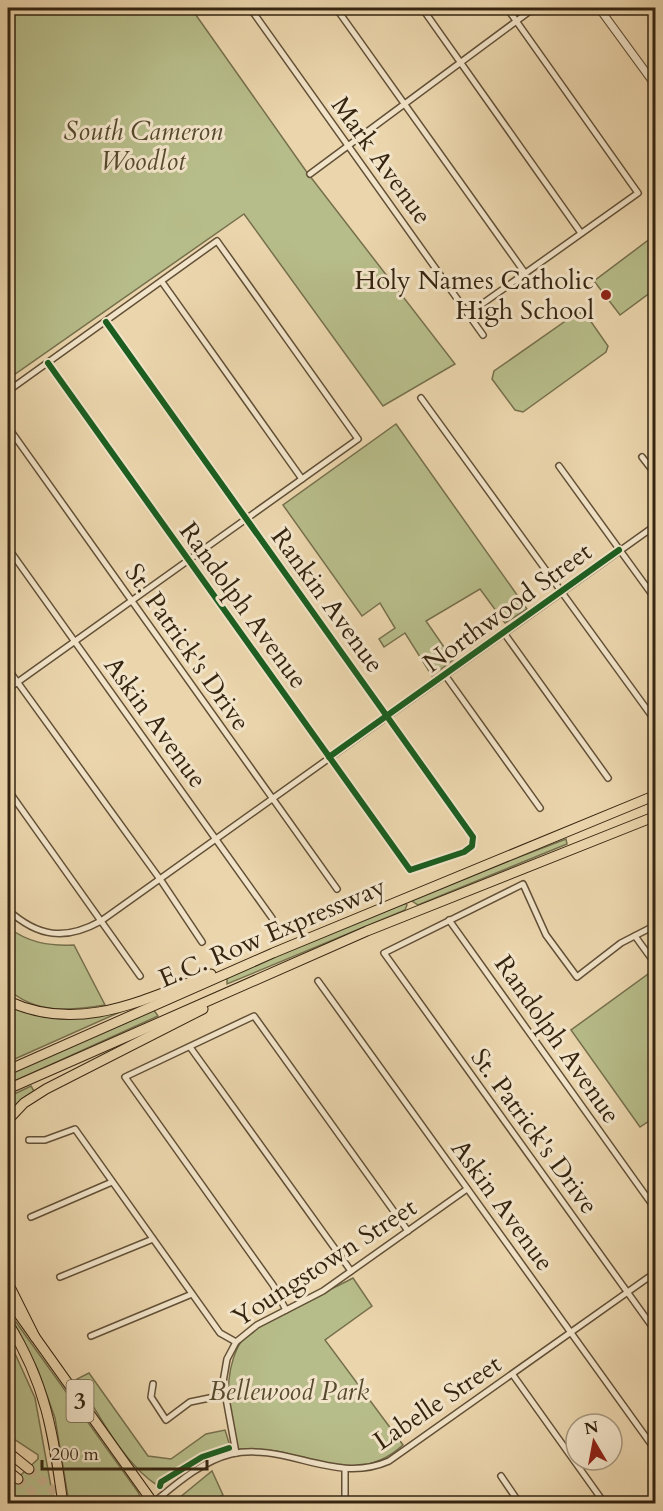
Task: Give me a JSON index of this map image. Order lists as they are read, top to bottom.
{
  "streets": {
    "highway": ["E.C. Row Expressway", "3"],
    "street": [
      "Mark Avenue",
      "Rankin Avenue",
      "Randolph Avenue",
      "Northwood Street",
      "St. Patrick's Drive",
      "Askin Avenue",
      "Youngstown Street",
      "Labelle Street"
    ]
  },
  "crossings": [
    ["Rankin Avenue", "Randolph Avenue"],
    ["Rankin Avenue", "Northwood Street"],
    ["Randolph Avenue", "Northwood Street"],
    ["Randolph Avenue", "St. Patrick's Drive"],
    ["Northwood Street", "St. Patrick's Drive"],
    ["Northwood Street", "Askin Avenue"],
    ["St. Patrick's Drive", "Labelle Street"],
    ["Askin Avenue", "Youngstown Street"],
    ["Askin Avenue", "Labelle Street"],
    ["Youngstown Street", "Labelle Street"],
    ["3", "Labelle Street"]
  ],
  "parks": ["South Cameron Woodlot", "Bellewood Park"],
  "places": ["Holy Names Catholic High School"],
  "scale_bar": "200 m",
  "north": "top"
}
